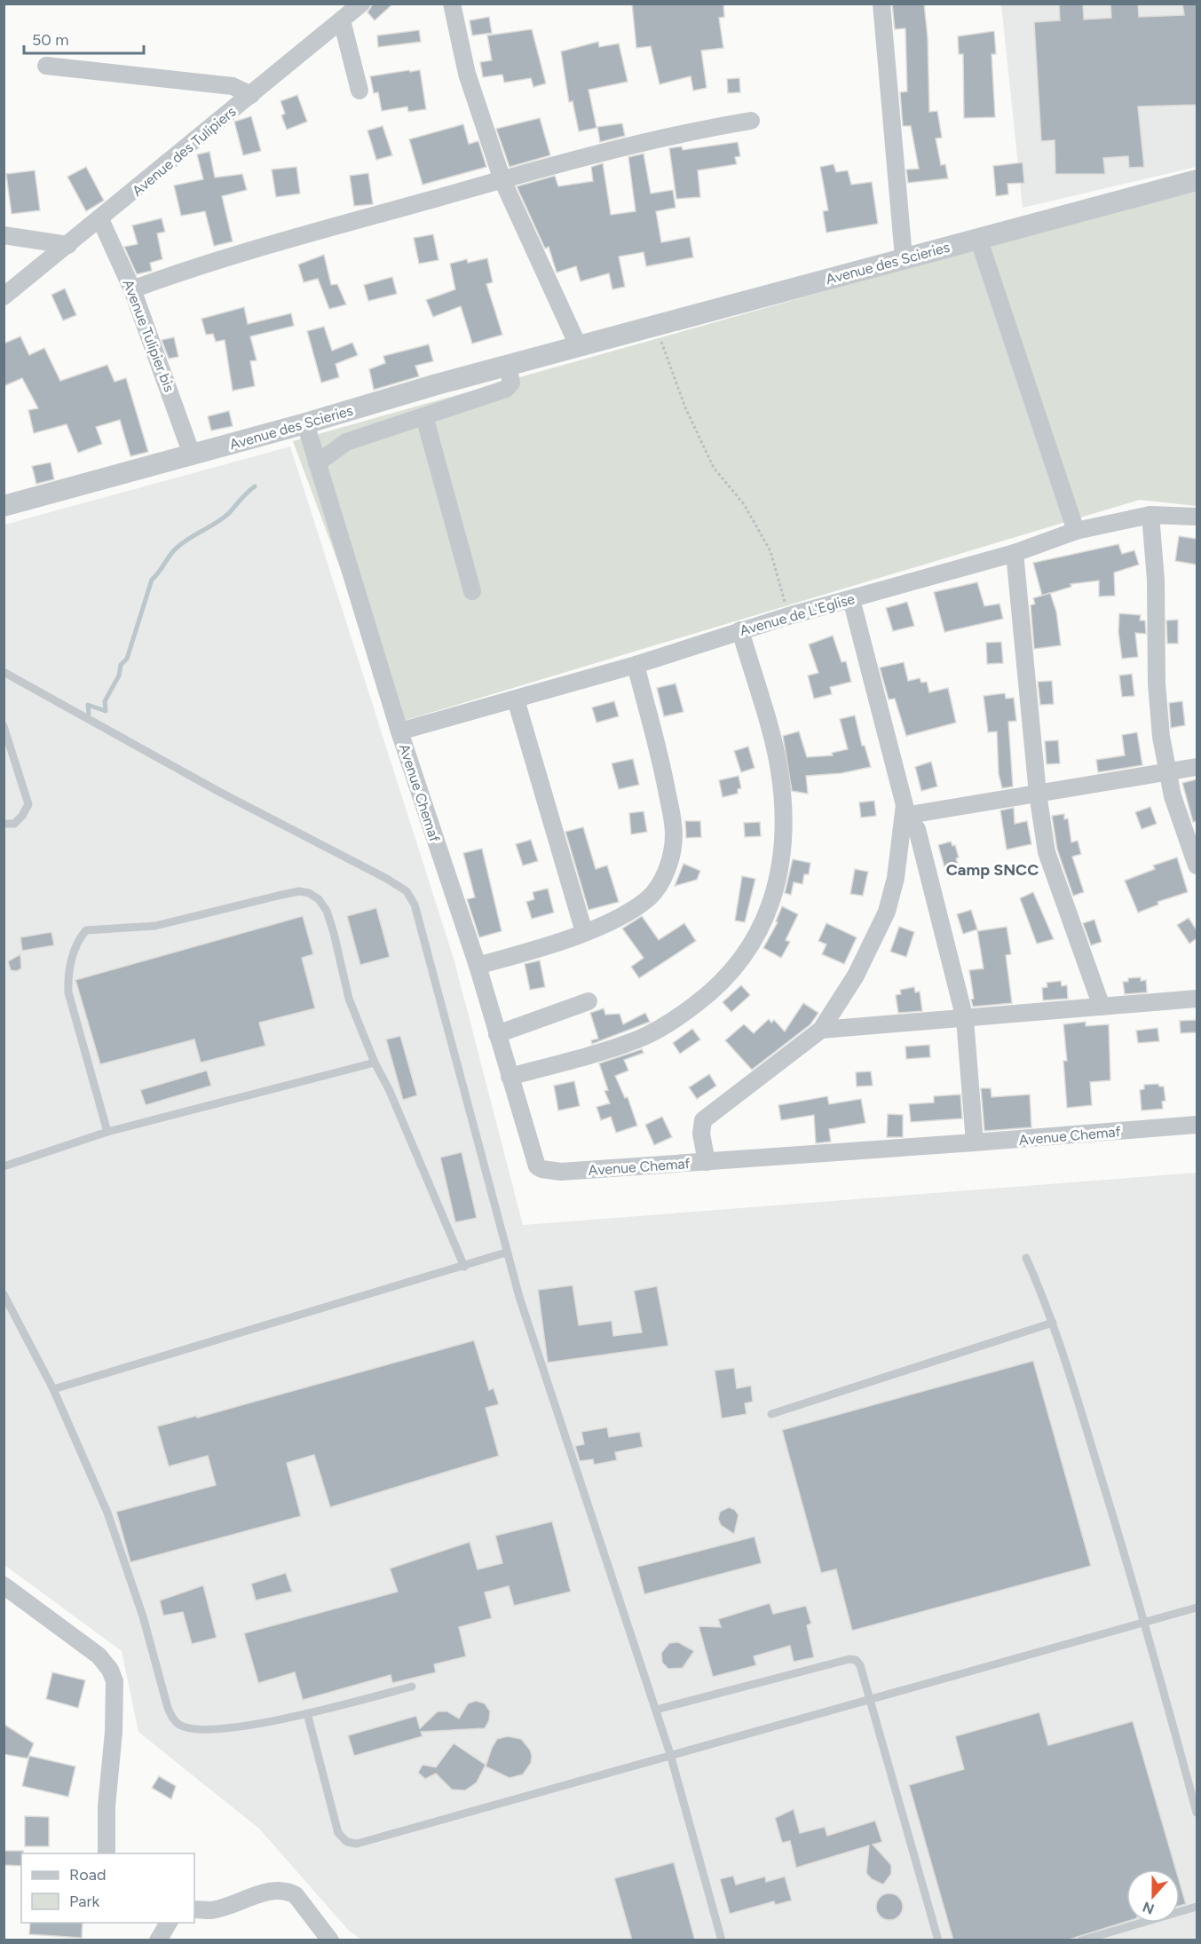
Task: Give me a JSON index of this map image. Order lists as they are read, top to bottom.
{
  "streets": {
    "street": [
      "Avenue des Tulipiers",
      "Avenue des Scieries",
      "Avenue Tulipier bis",
      "Avenue de L'Eglise",
      "Avenue Chemaf"
    ]
  },
  "crossings": [
    ["Avenue des Tulipiers", "Avenue Tulipier bis"],
    ["Avenue des Scieries", "Avenue Tulipier bis"],
    ["Avenue des Scieries", "Avenue Chemaf"],
    ["Avenue de L'Eglise", "Avenue Chemaf"]
  ],
  "districts": ["Camp SNCC"],
  "legend": ["Road", "Park"],
  "scale_bar": "50 m",
  "north": "bottom"
}
